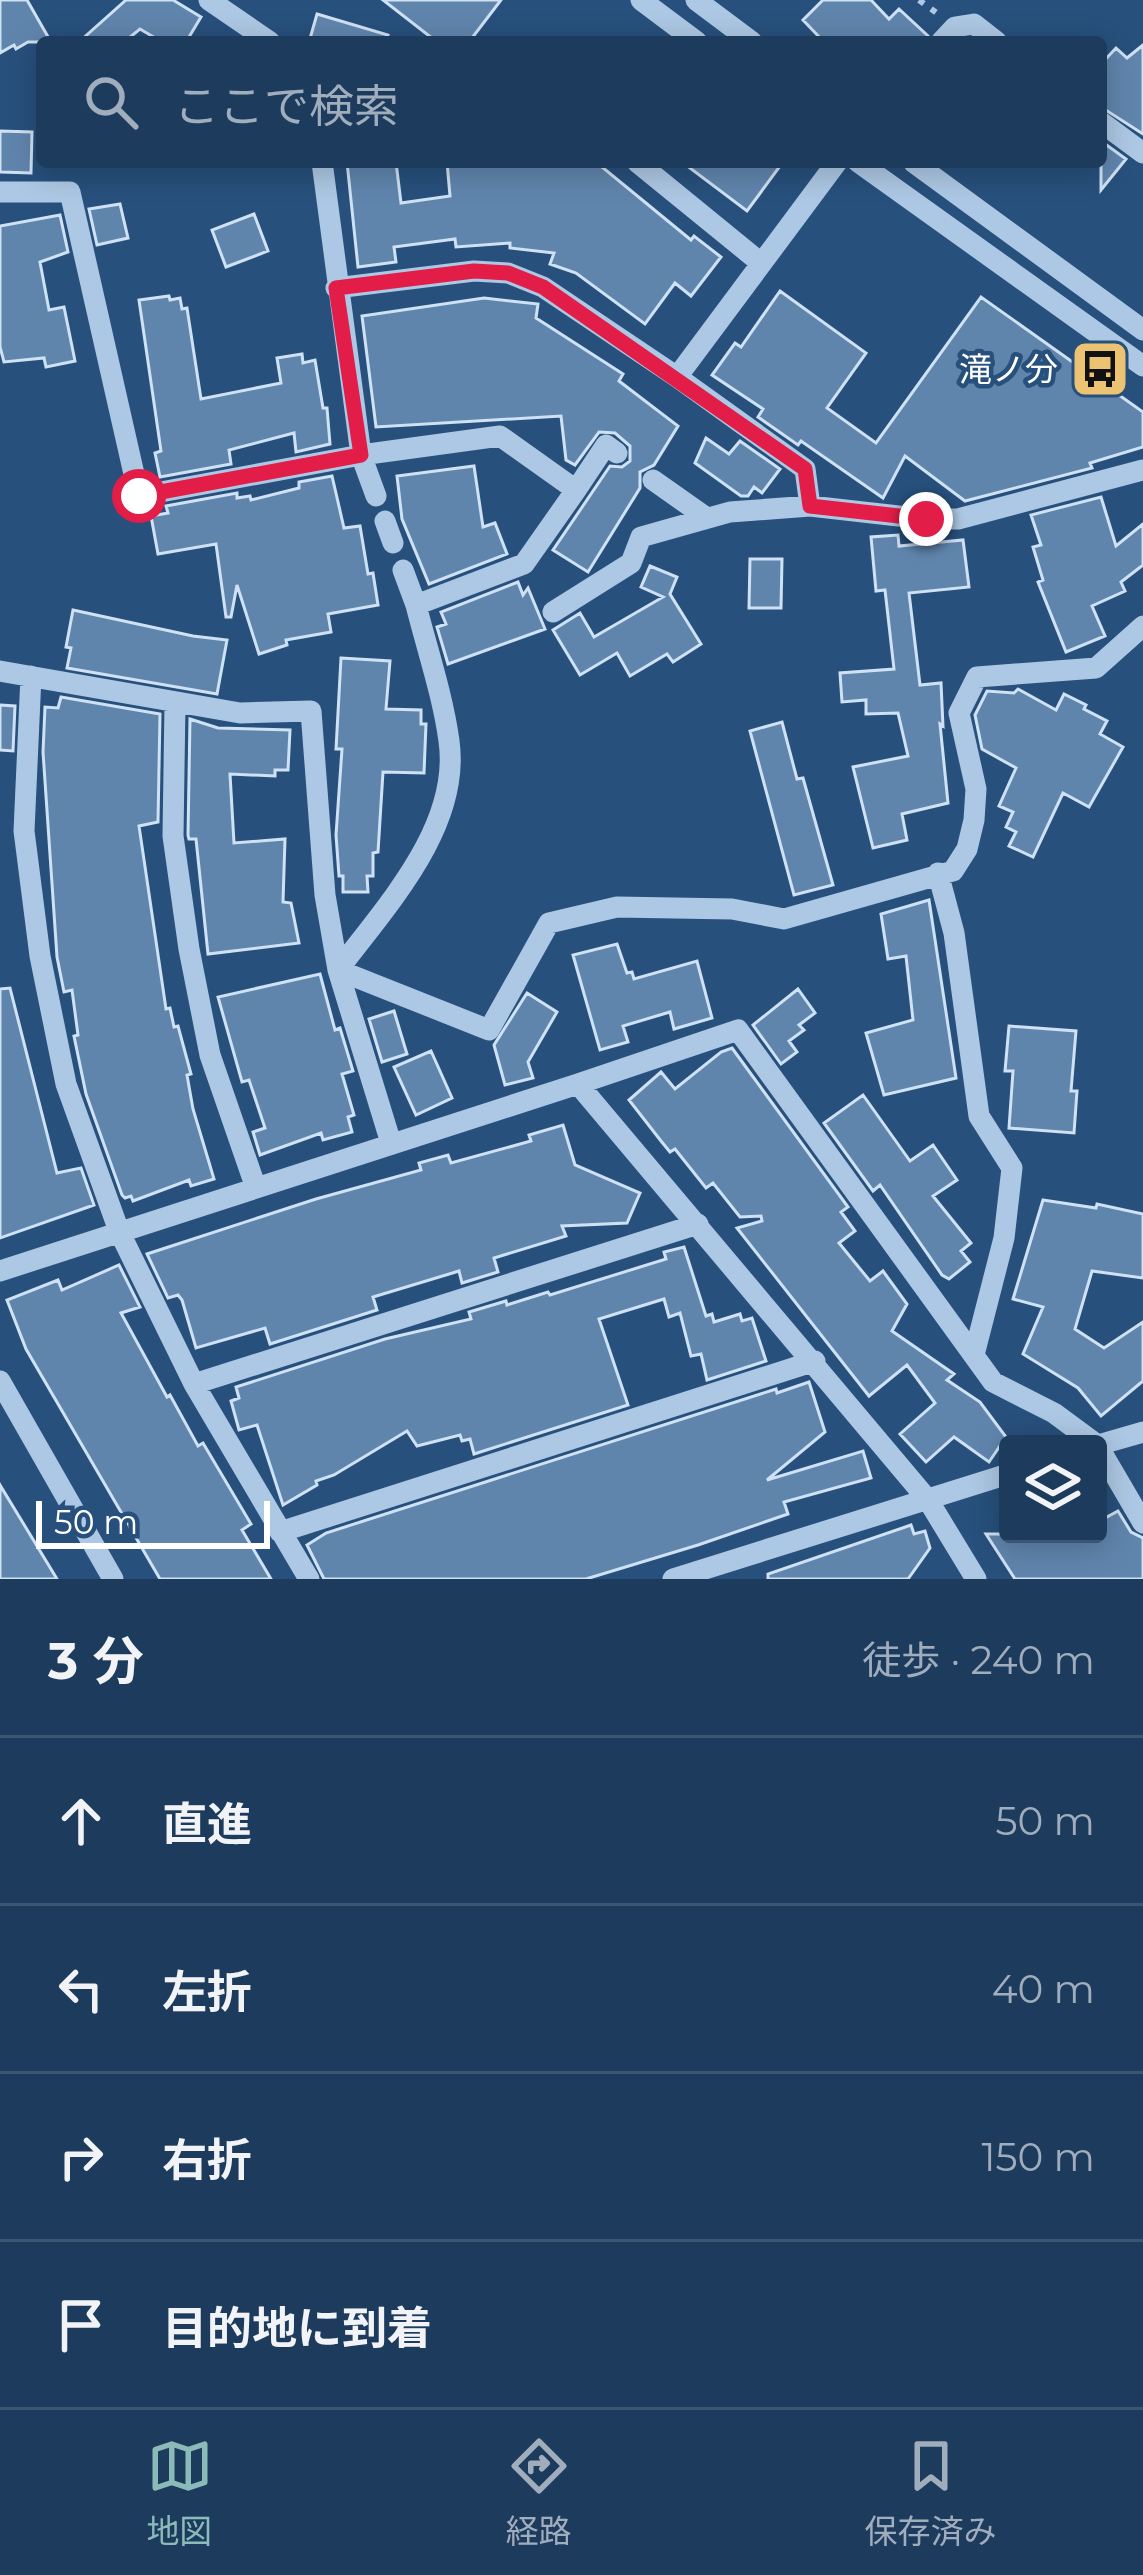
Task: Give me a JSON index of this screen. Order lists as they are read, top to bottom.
{
  "places": {
    "bus stop": ["滝ノ分"]
  },
  "scale_bar": "50 m",
  "page": {
    "search": "ここで検索",
    "scale": "50 m",
    "heading": ["3 分", "徒歩 · 240 m"],
    "list": [
      ["直進", "50 m"],
      ["左折", "40 m"],
      ["右折", "150 m"],
      "目的地に到着"
    ],
    "nav": ["地図", "経路", "保存済み"]
  }
}
